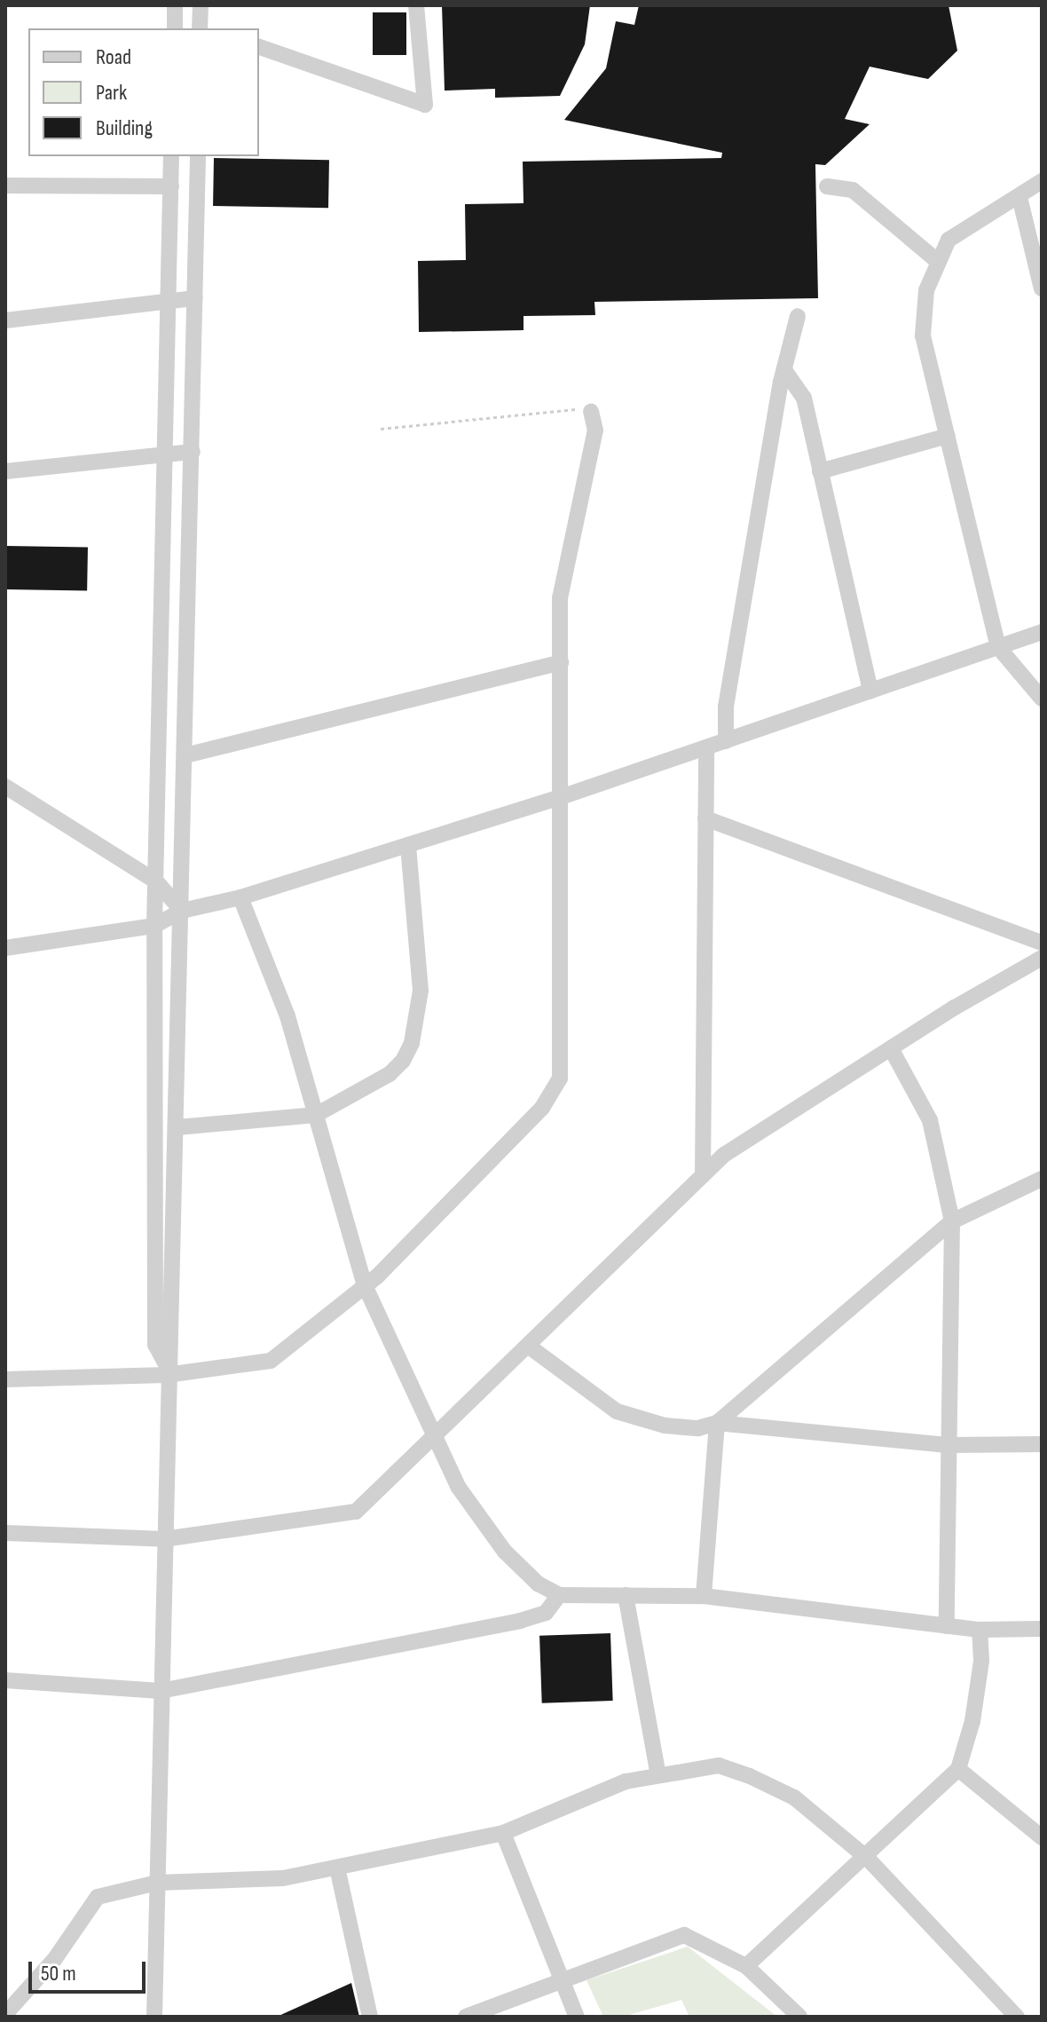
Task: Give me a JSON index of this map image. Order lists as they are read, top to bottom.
{
  "legend": ["Road", "Park", "Building"],
  "scale_bar": "50 m"
}
